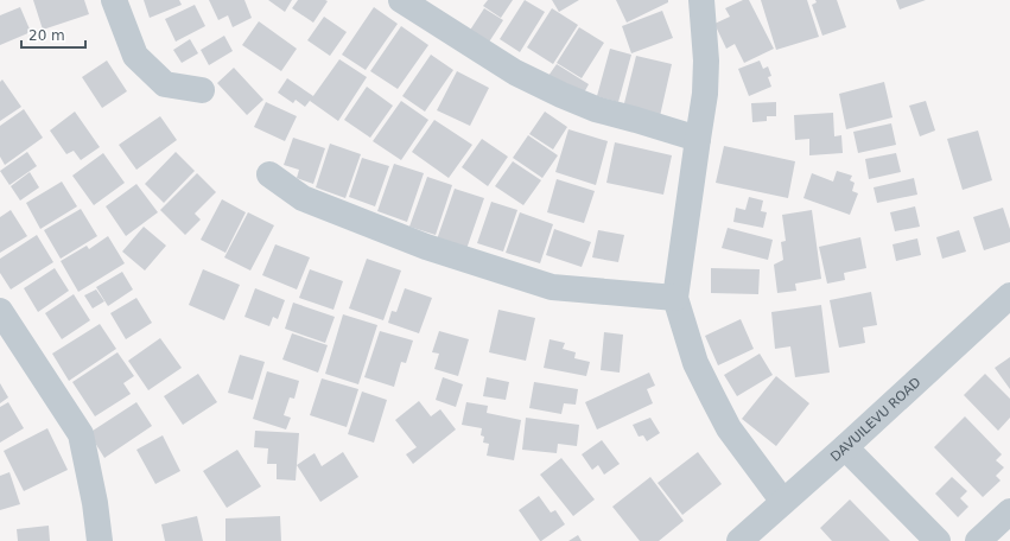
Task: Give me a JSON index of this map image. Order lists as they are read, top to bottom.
{
  "streets": {
    "street": ["DAVUILEVU ROAD"]
  },
  "scale_bar": "20 m"
}
